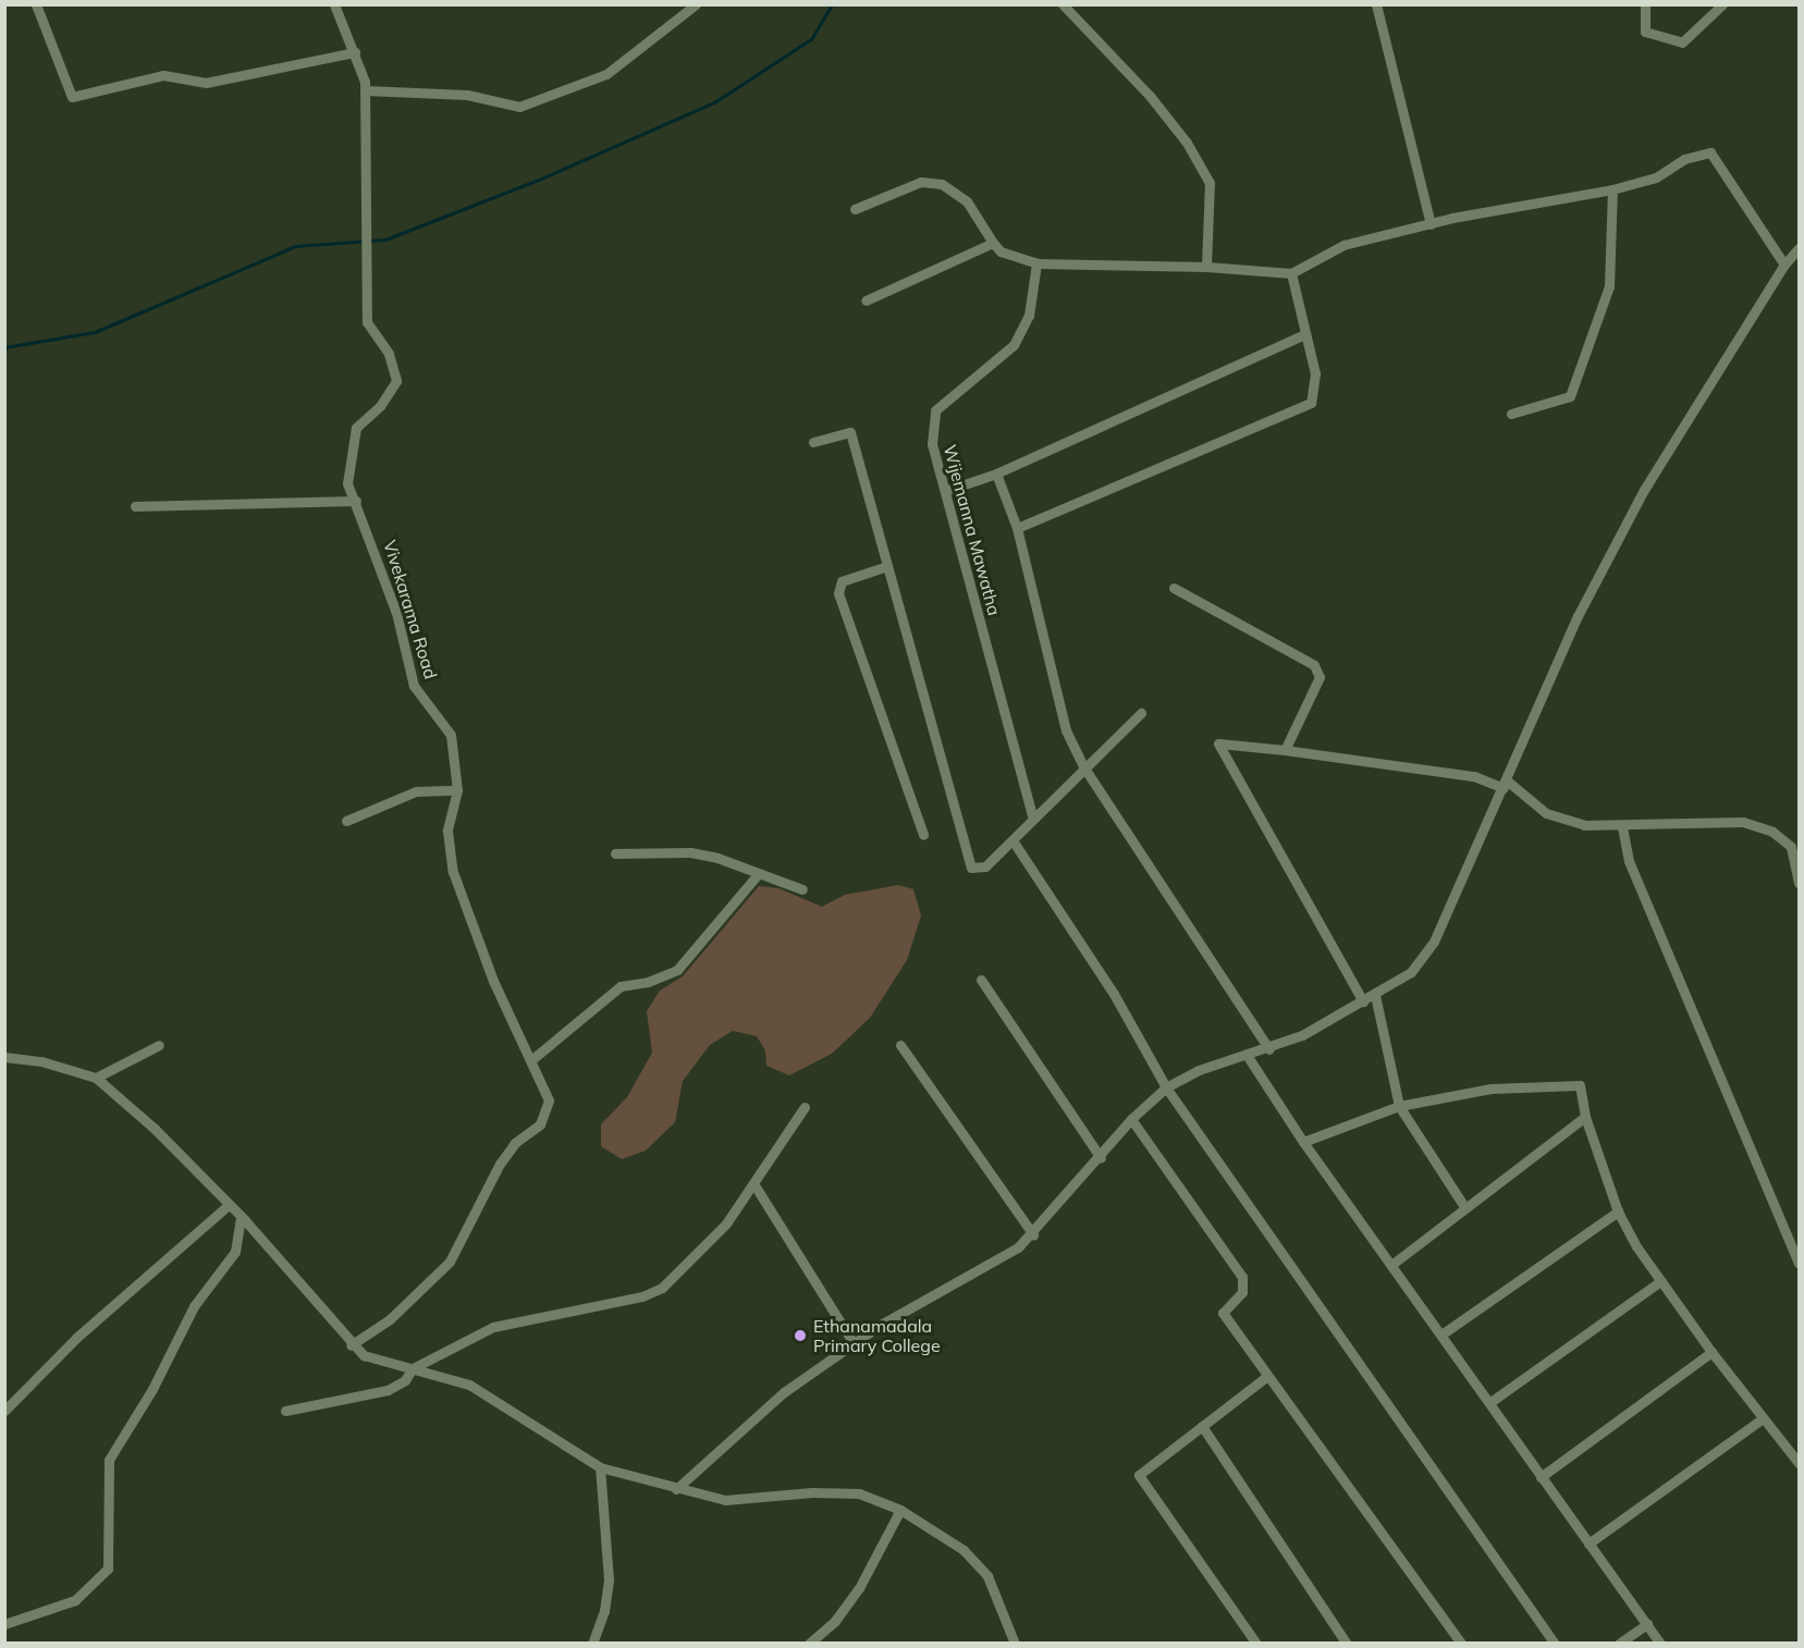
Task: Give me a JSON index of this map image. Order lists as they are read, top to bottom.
{
  "streets": {
    "street": ["Wijemanna Mawatha", "Vivekarama Road"]
  },
  "places": ["Ethanamadala Primary College"]
}
